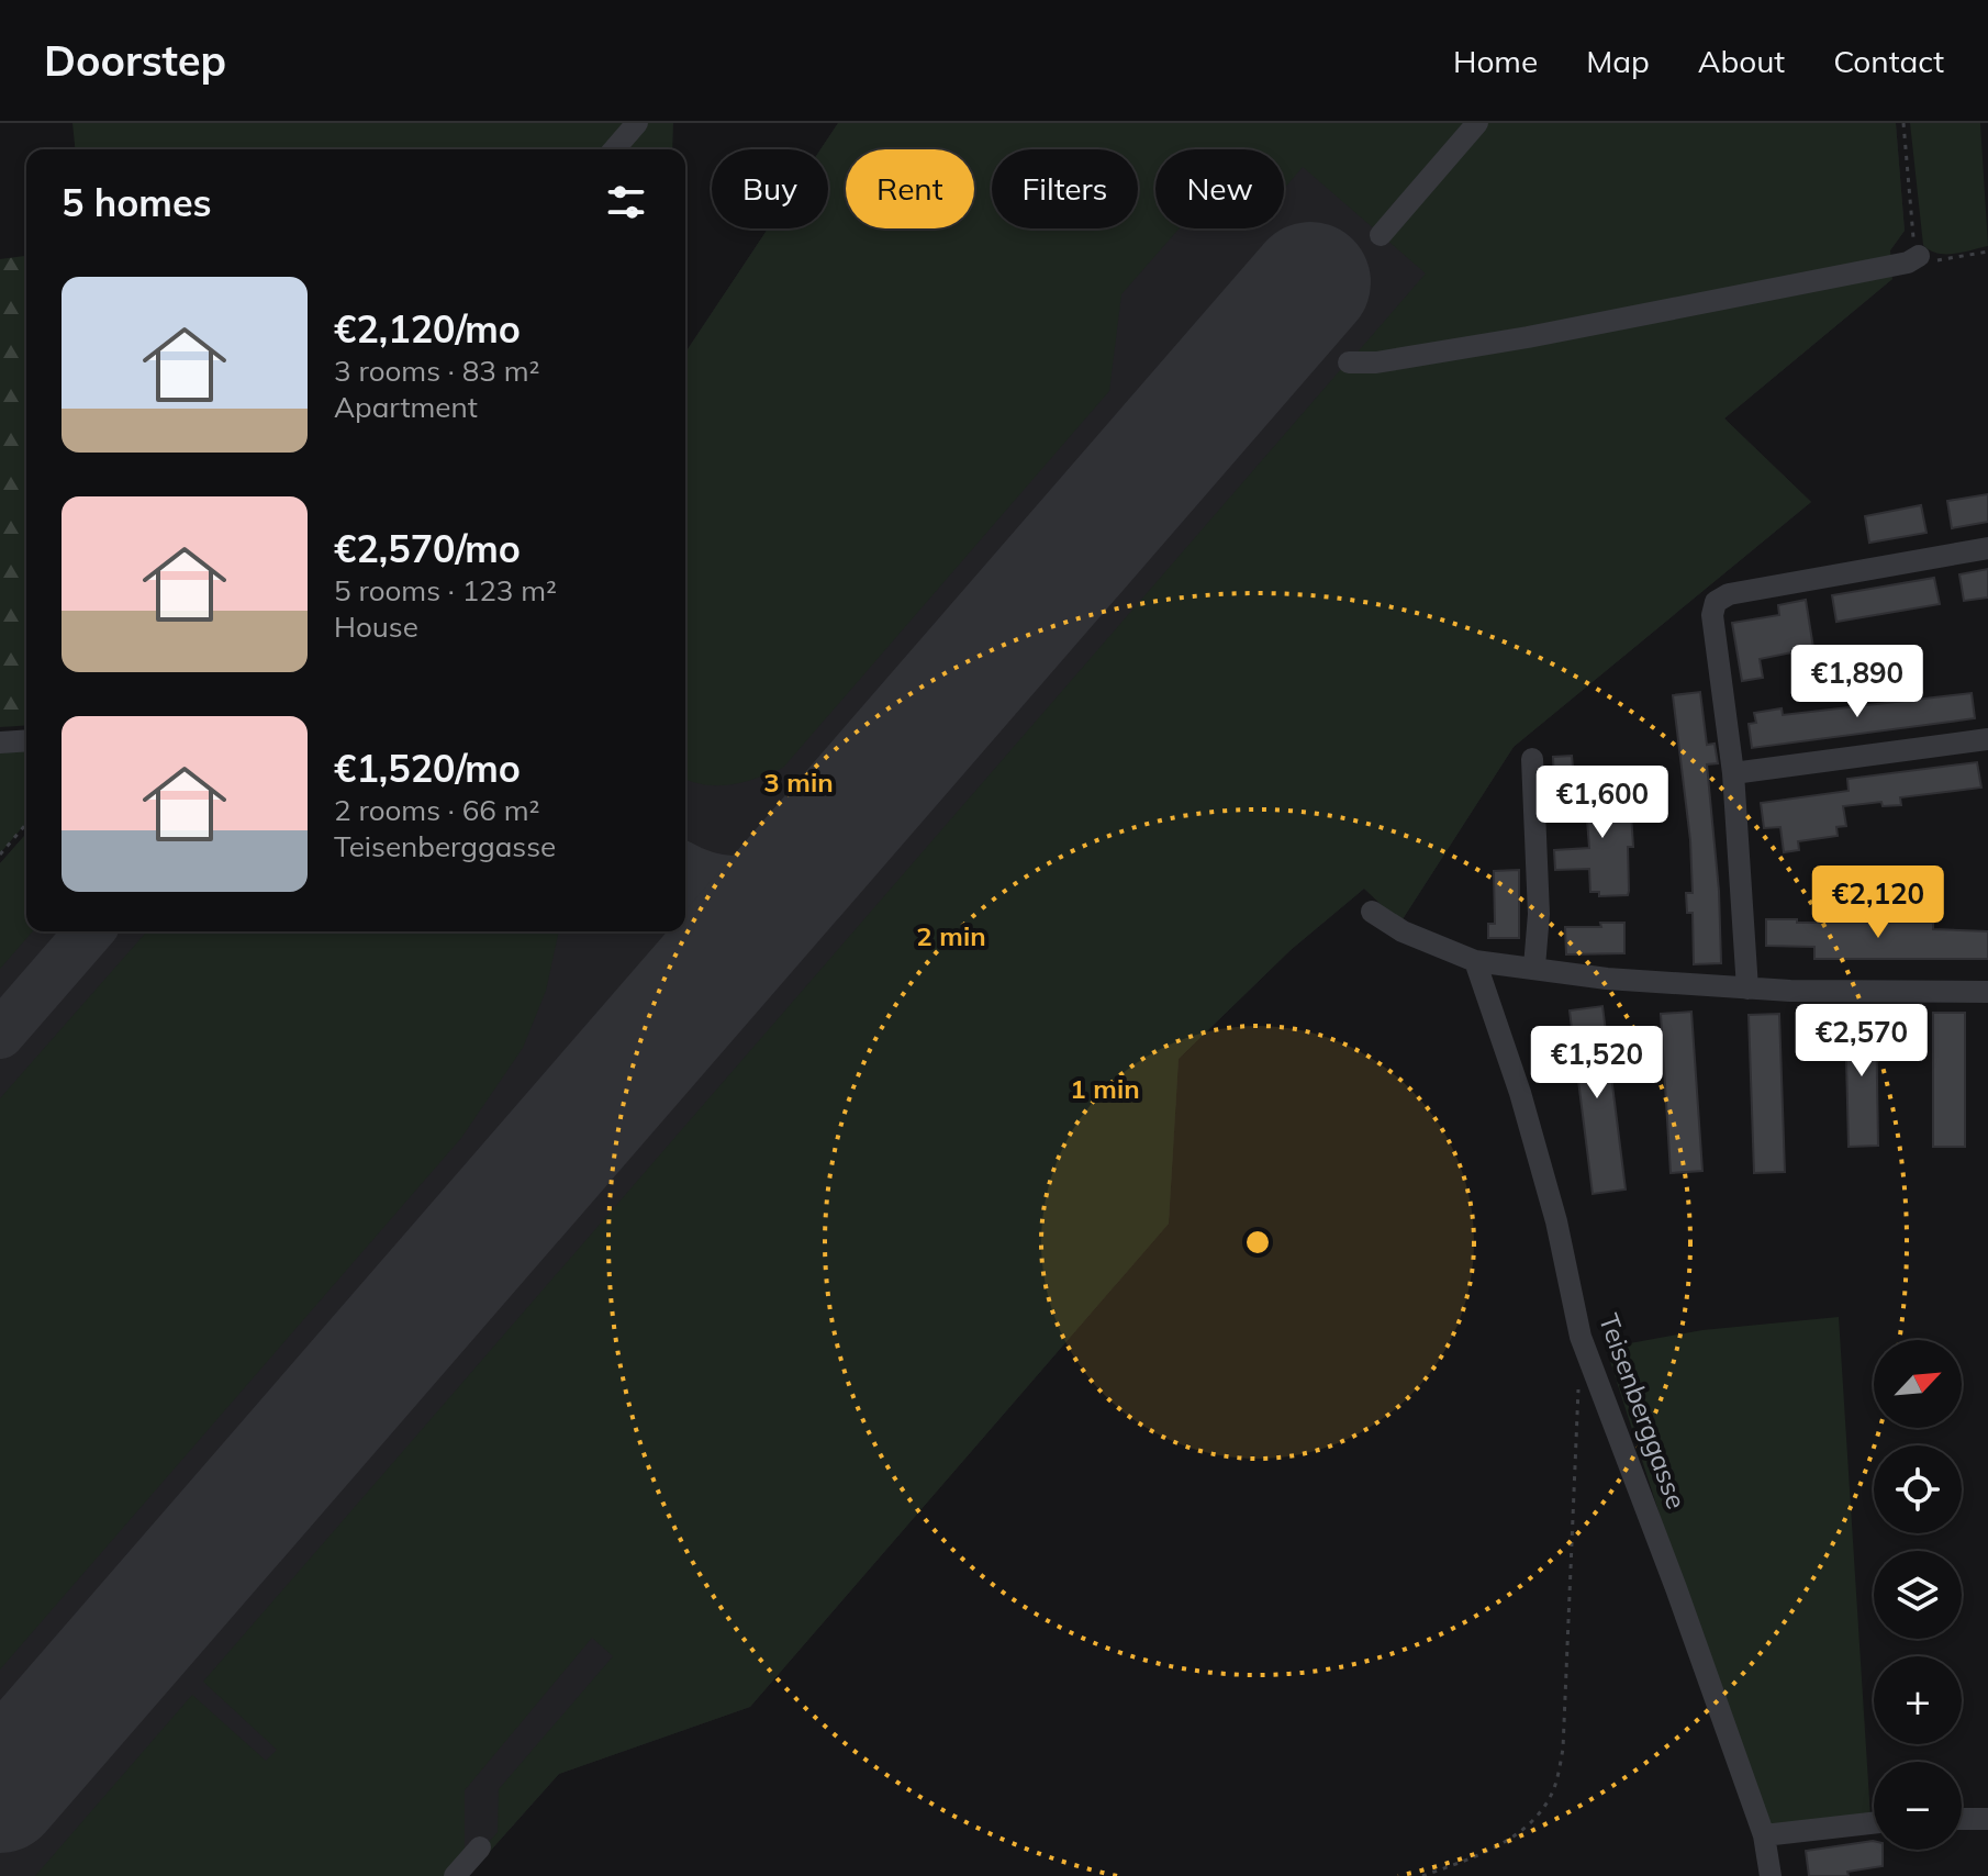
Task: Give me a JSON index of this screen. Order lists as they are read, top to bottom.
{
  "streets": {
    "street": ["Teisenberggasse"]
  },
  "north": "top right",
  "page": {
    "header": "Doorstep",
    "nav": [
      "Home",
      "Map",
      "About",
      "Contact"
    ],
    "chip": [
      "Buy",
      "Rent",
      "Filters",
      "New"
    ],
    "heading": "5 homes",
    "list": [
      {
        "name": "€2,120/mo",
        "note": "3 rooms · 83 m² · Apartment"
      },
      {
        "name": "€2,570/mo",
        "note": "5 rooms · 123 m² · House"
      },
      {
        "name": "€1,520/mo",
        "note": "2 rooms · 66 m² · Teisenberggasse"
      }
    ],
    "price": [
      "€1,890",
      "€1,600",
      "€2,120",
      "€2,570",
      "€1,520"
    ],
    "map_buttons": ["+", "−"]
  },
  "rings": ["3 min", "2 min", "1 min"]
}
